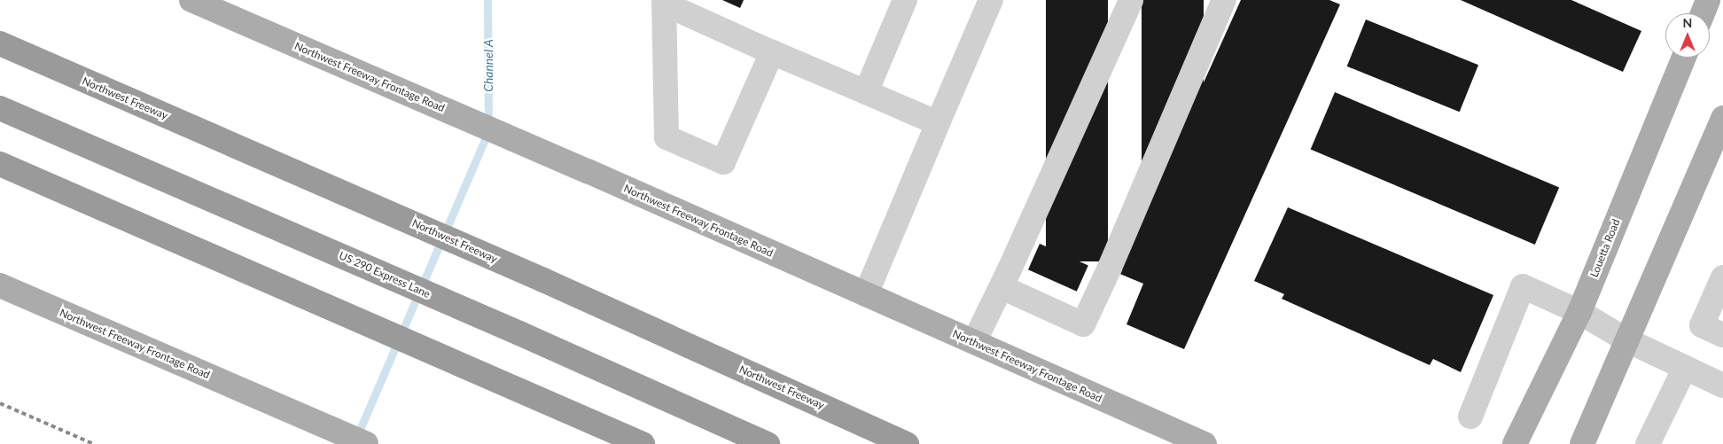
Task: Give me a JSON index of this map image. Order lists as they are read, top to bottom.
{
  "streets": {
    "highway": ["Northwest Freeway", "US 290 Express Lane"],
    "main road": ["Northwest Freeway Frontage Road", "Louetta Road"]
  },
  "water": ["Channel A"],
  "north": "top"
}
